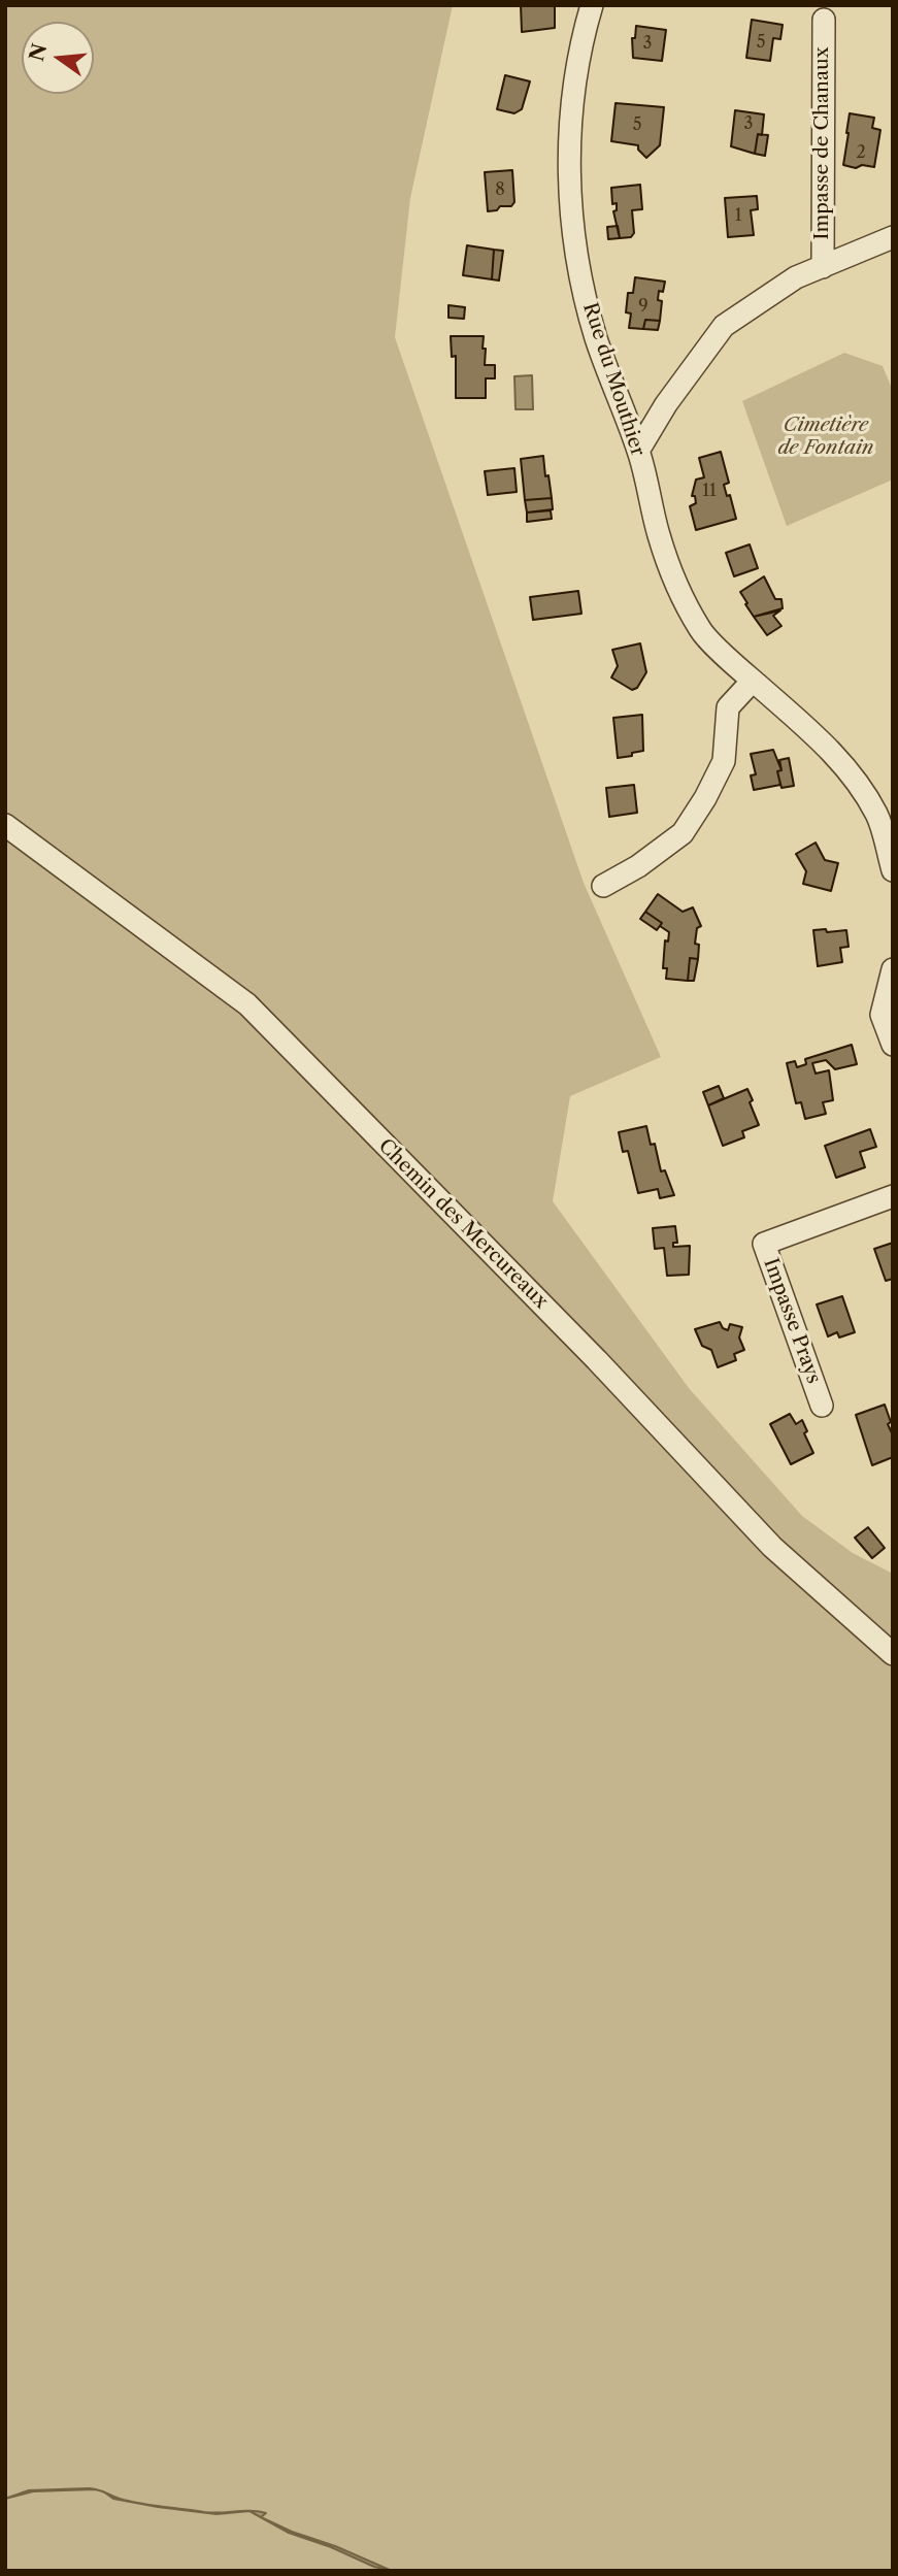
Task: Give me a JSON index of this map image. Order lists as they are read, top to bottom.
{
  "streets": {
    "street": [
      "Impasse de Chanaux",
      "Rue du Mouthier",
      "Chemin des Mercureaux",
      "Impasse Prays"
    ]
  },
  "parks": ["Cimetière de Fontain"],
  "house_numbers": [
    "5",
    "3",
    "3",
    "5",
    "2",
    "8",
    "1",
    "9",
    "11"
  ],
  "north": "left"
}
